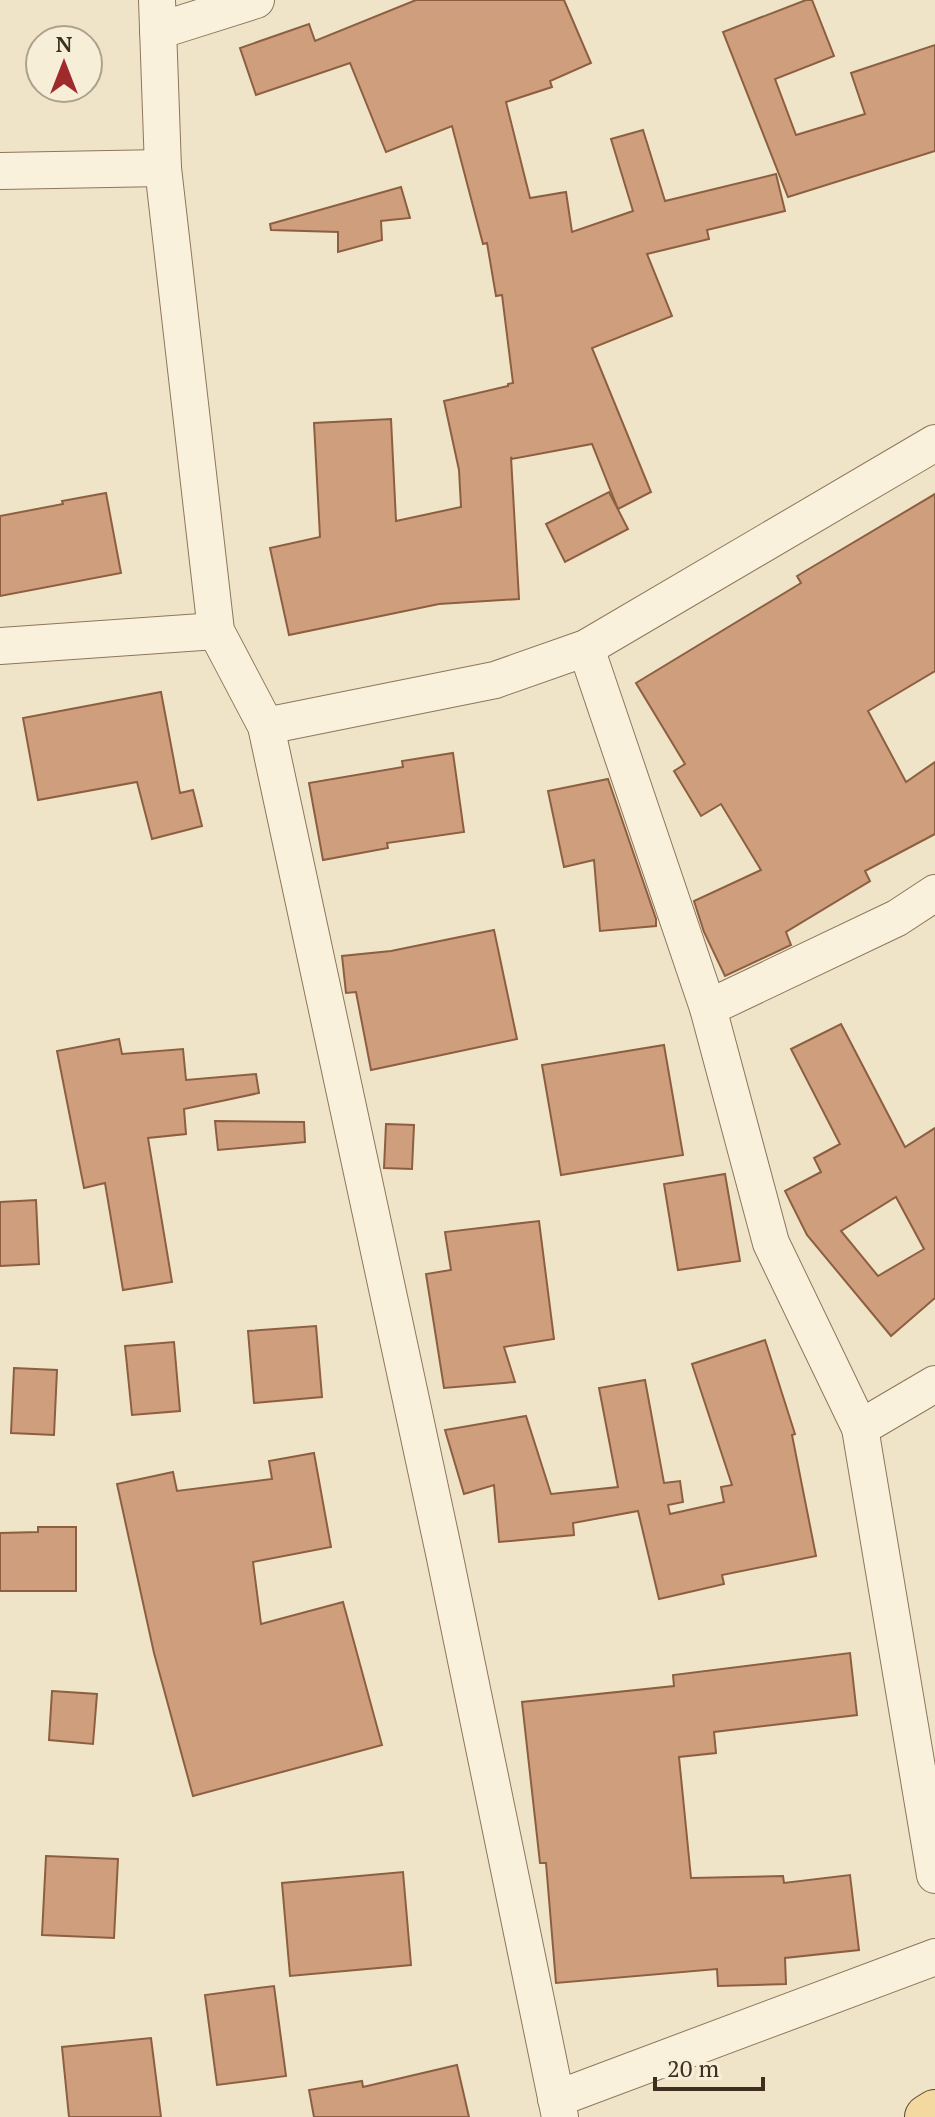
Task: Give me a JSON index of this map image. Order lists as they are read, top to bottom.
{
  "scale_bar": "20 m",
  "north": "top"
}
